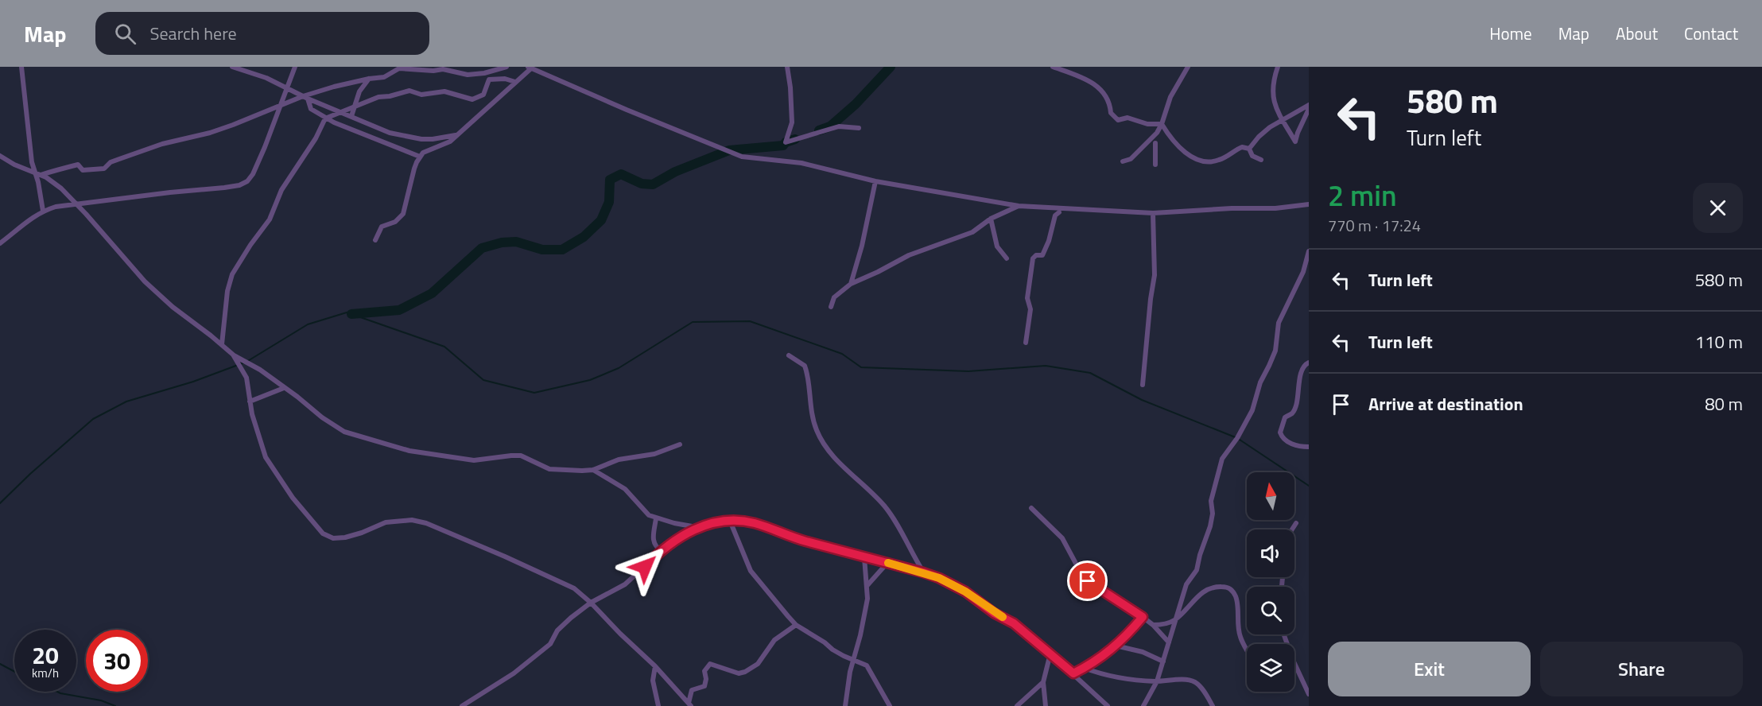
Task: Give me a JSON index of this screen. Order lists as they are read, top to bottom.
{
  "north": "top",
  "page": {
    "header": "Map",
    "search": "Search here",
    "nav": [
      "Home",
      "Map",
      "About",
      "Contact"
    ],
    "turn": ["580 m", "Turn left"],
    "heading": ["2 min", "770 m · 17:24"],
    "list": [
      {
        "name": "Turn left",
        "value": "580 m"
      },
      {
        "name": "Turn left",
        "value": "110 m"
      },
      {
        "name": "Arrive at destination",
        "value": "80 m"
      }
    ],
    "speed": "20 km/h",
    "limit": "30",
    "buttons": ["Exit", "Share"]
  }
}
